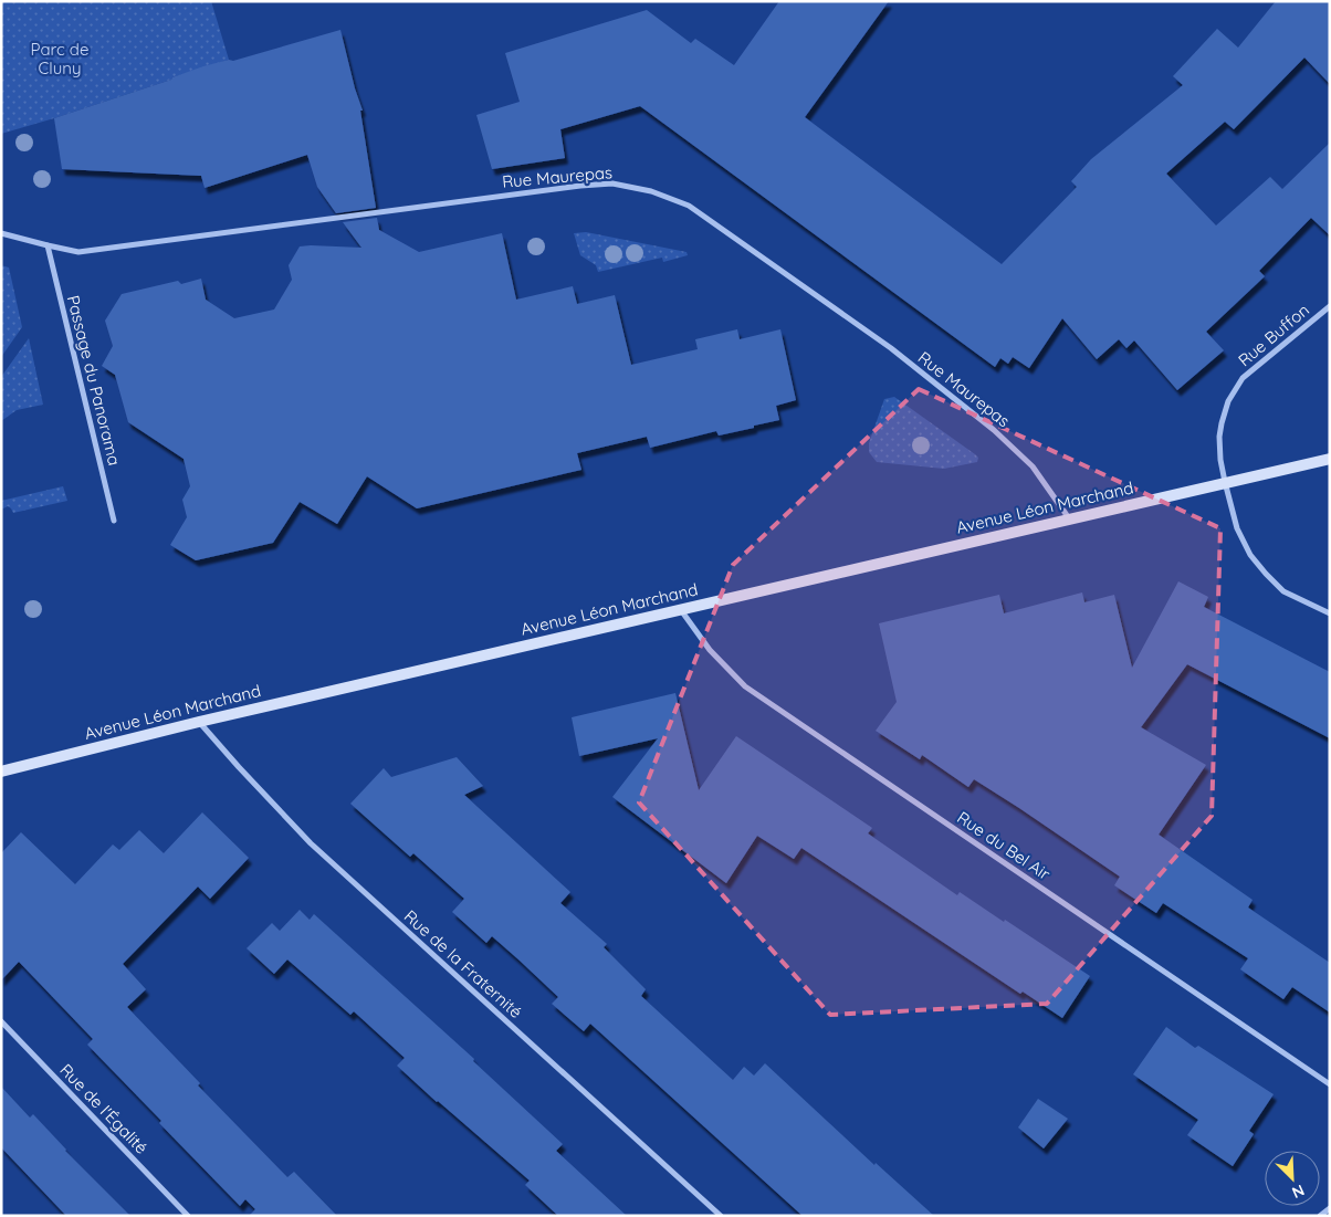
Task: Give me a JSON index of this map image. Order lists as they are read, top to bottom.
{
  "streets": {
    "main road": ["Avenue Léon Marchand"],
    "street": [
      "Rue Maurepas",
      "Rue Buffon",
      "Passage du Panorama",
      "Rue du Bel Air",
      "Rue de la Fraternité",
      "Rue de l'Égalité"
    ]
  },
  "crossings": [
    ["Rue Maurepas", "Passage du Panorama"],
    ["Rue Maurepas", "Avenue Léon Marchand"],
    ["Rue Buffon", "Avenue Léon Marchand"],
    ["Avenue Léon Marchand", "Rue du Bel Air"],
    ["Avenue Léon Marchand", "Rue de la Fraternité"]
  ],
  "parks": ["Parc de Cluny"],
  "north": "bottom right"
}
